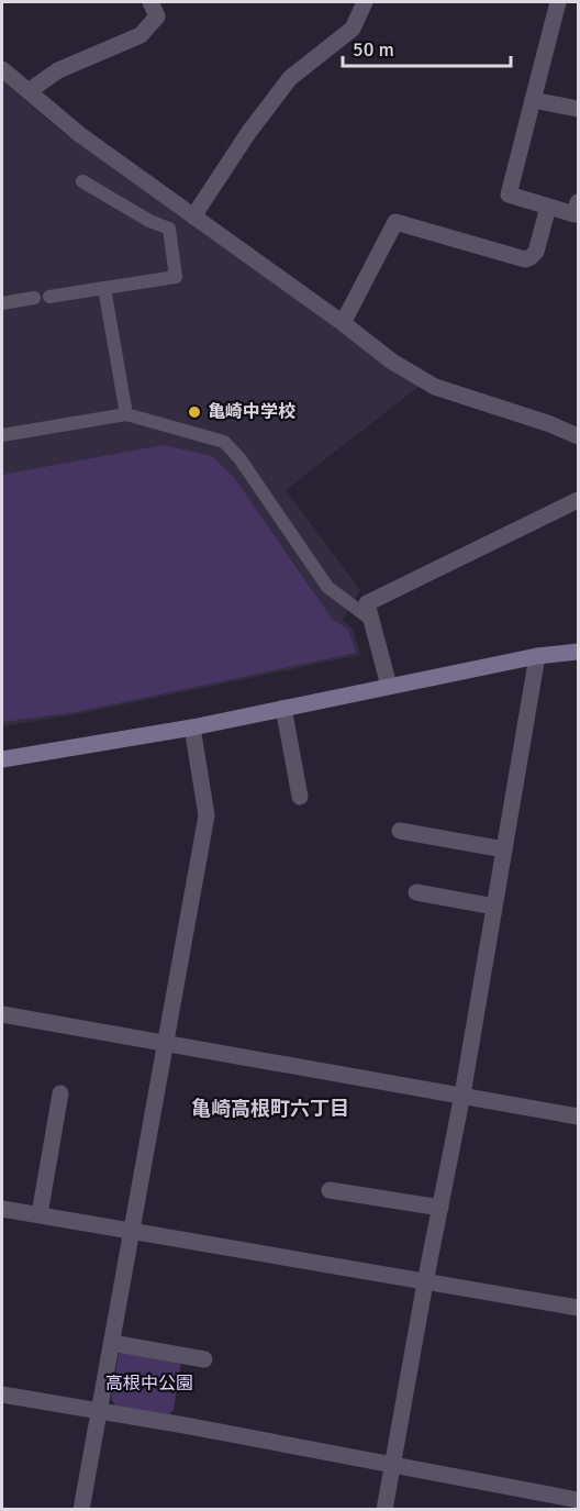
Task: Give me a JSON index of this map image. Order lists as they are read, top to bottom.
{
  "districts": ["亀崎高根町六丁目"],
  "parks": ["高根中公園"],
  "places": ["亀崎中学校"],
  "scale_bar": "50 m"
}
